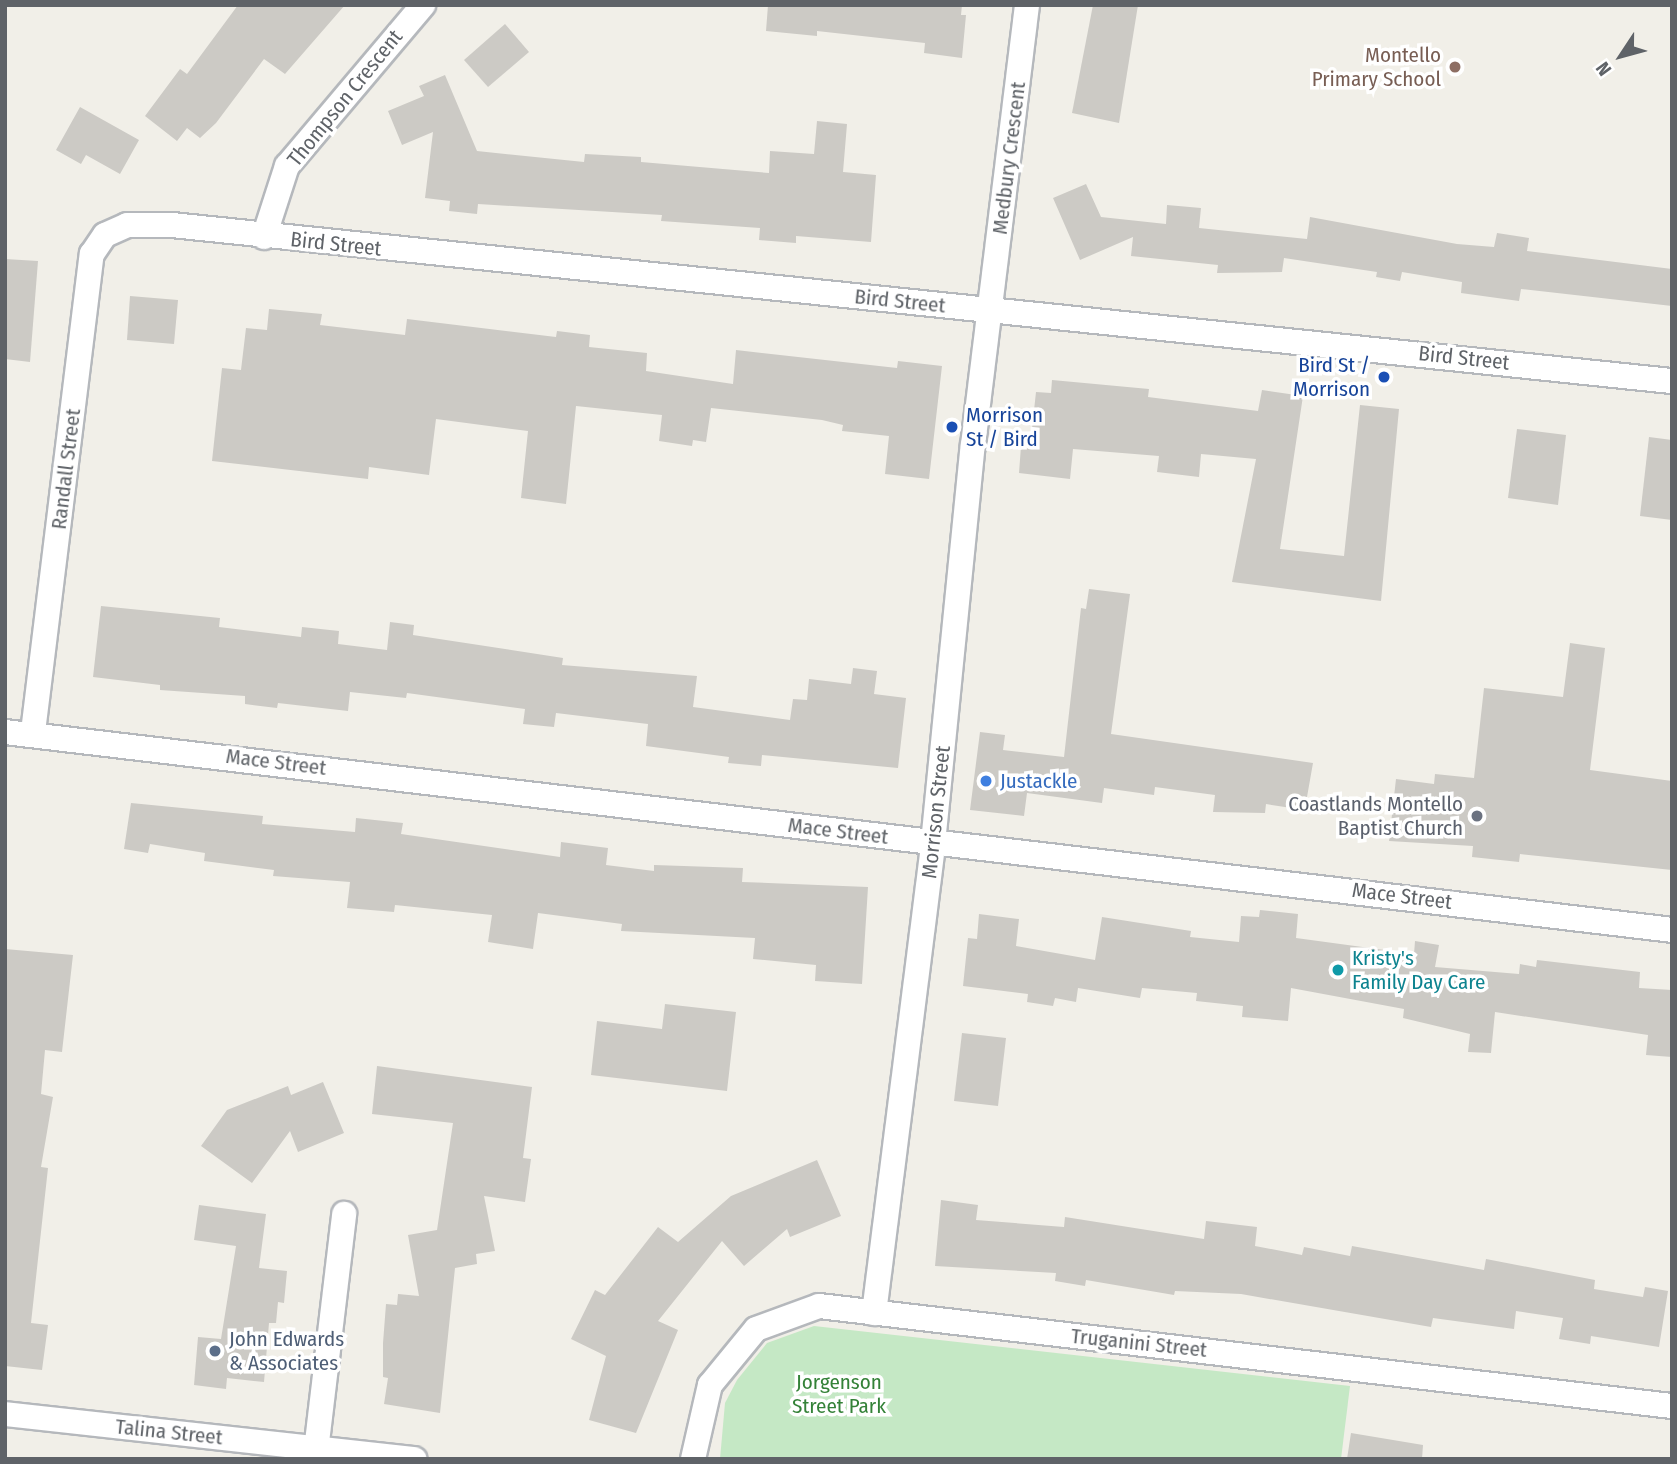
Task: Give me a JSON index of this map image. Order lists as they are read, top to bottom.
{
  "streets": {
    "street": [
      "Thompson Crescent",
      "Medbury Crescent",
      "Bird Street",
      "Randall Street",
      "Mace Street",
      "Morrison Street",
      "Truganini Street",
      "Talina Street"
    ]
  },
  "crossings": [
    ["Thompson Crescent", "Bird Street"],
    ["Medbury Crescent", "Bird Street"],
    ["Medbury Crescent", "Morrison Street"],
    ["Bird Street", "Randall Street"],
    ["Bird Street", "Morrison Street"],
    ["Randall Street", "Mace Street"],
    ["Mace Street", "Morrison Street"],
    ["Morrison Street", "Truganini Street"]
  ],
  "parks": ["Jorgenson Street Park"],
  "places": [
    "Montello Primary School",
    "Bird St / Morrison",
    "Morrison St / Bird",
    "Justackle",
    "Coastlands Montello Baptist Church",
    "Kristy's Family Day Care",
    "John Edwards & Associates"
  ],
  "north": "bottom left"
}
